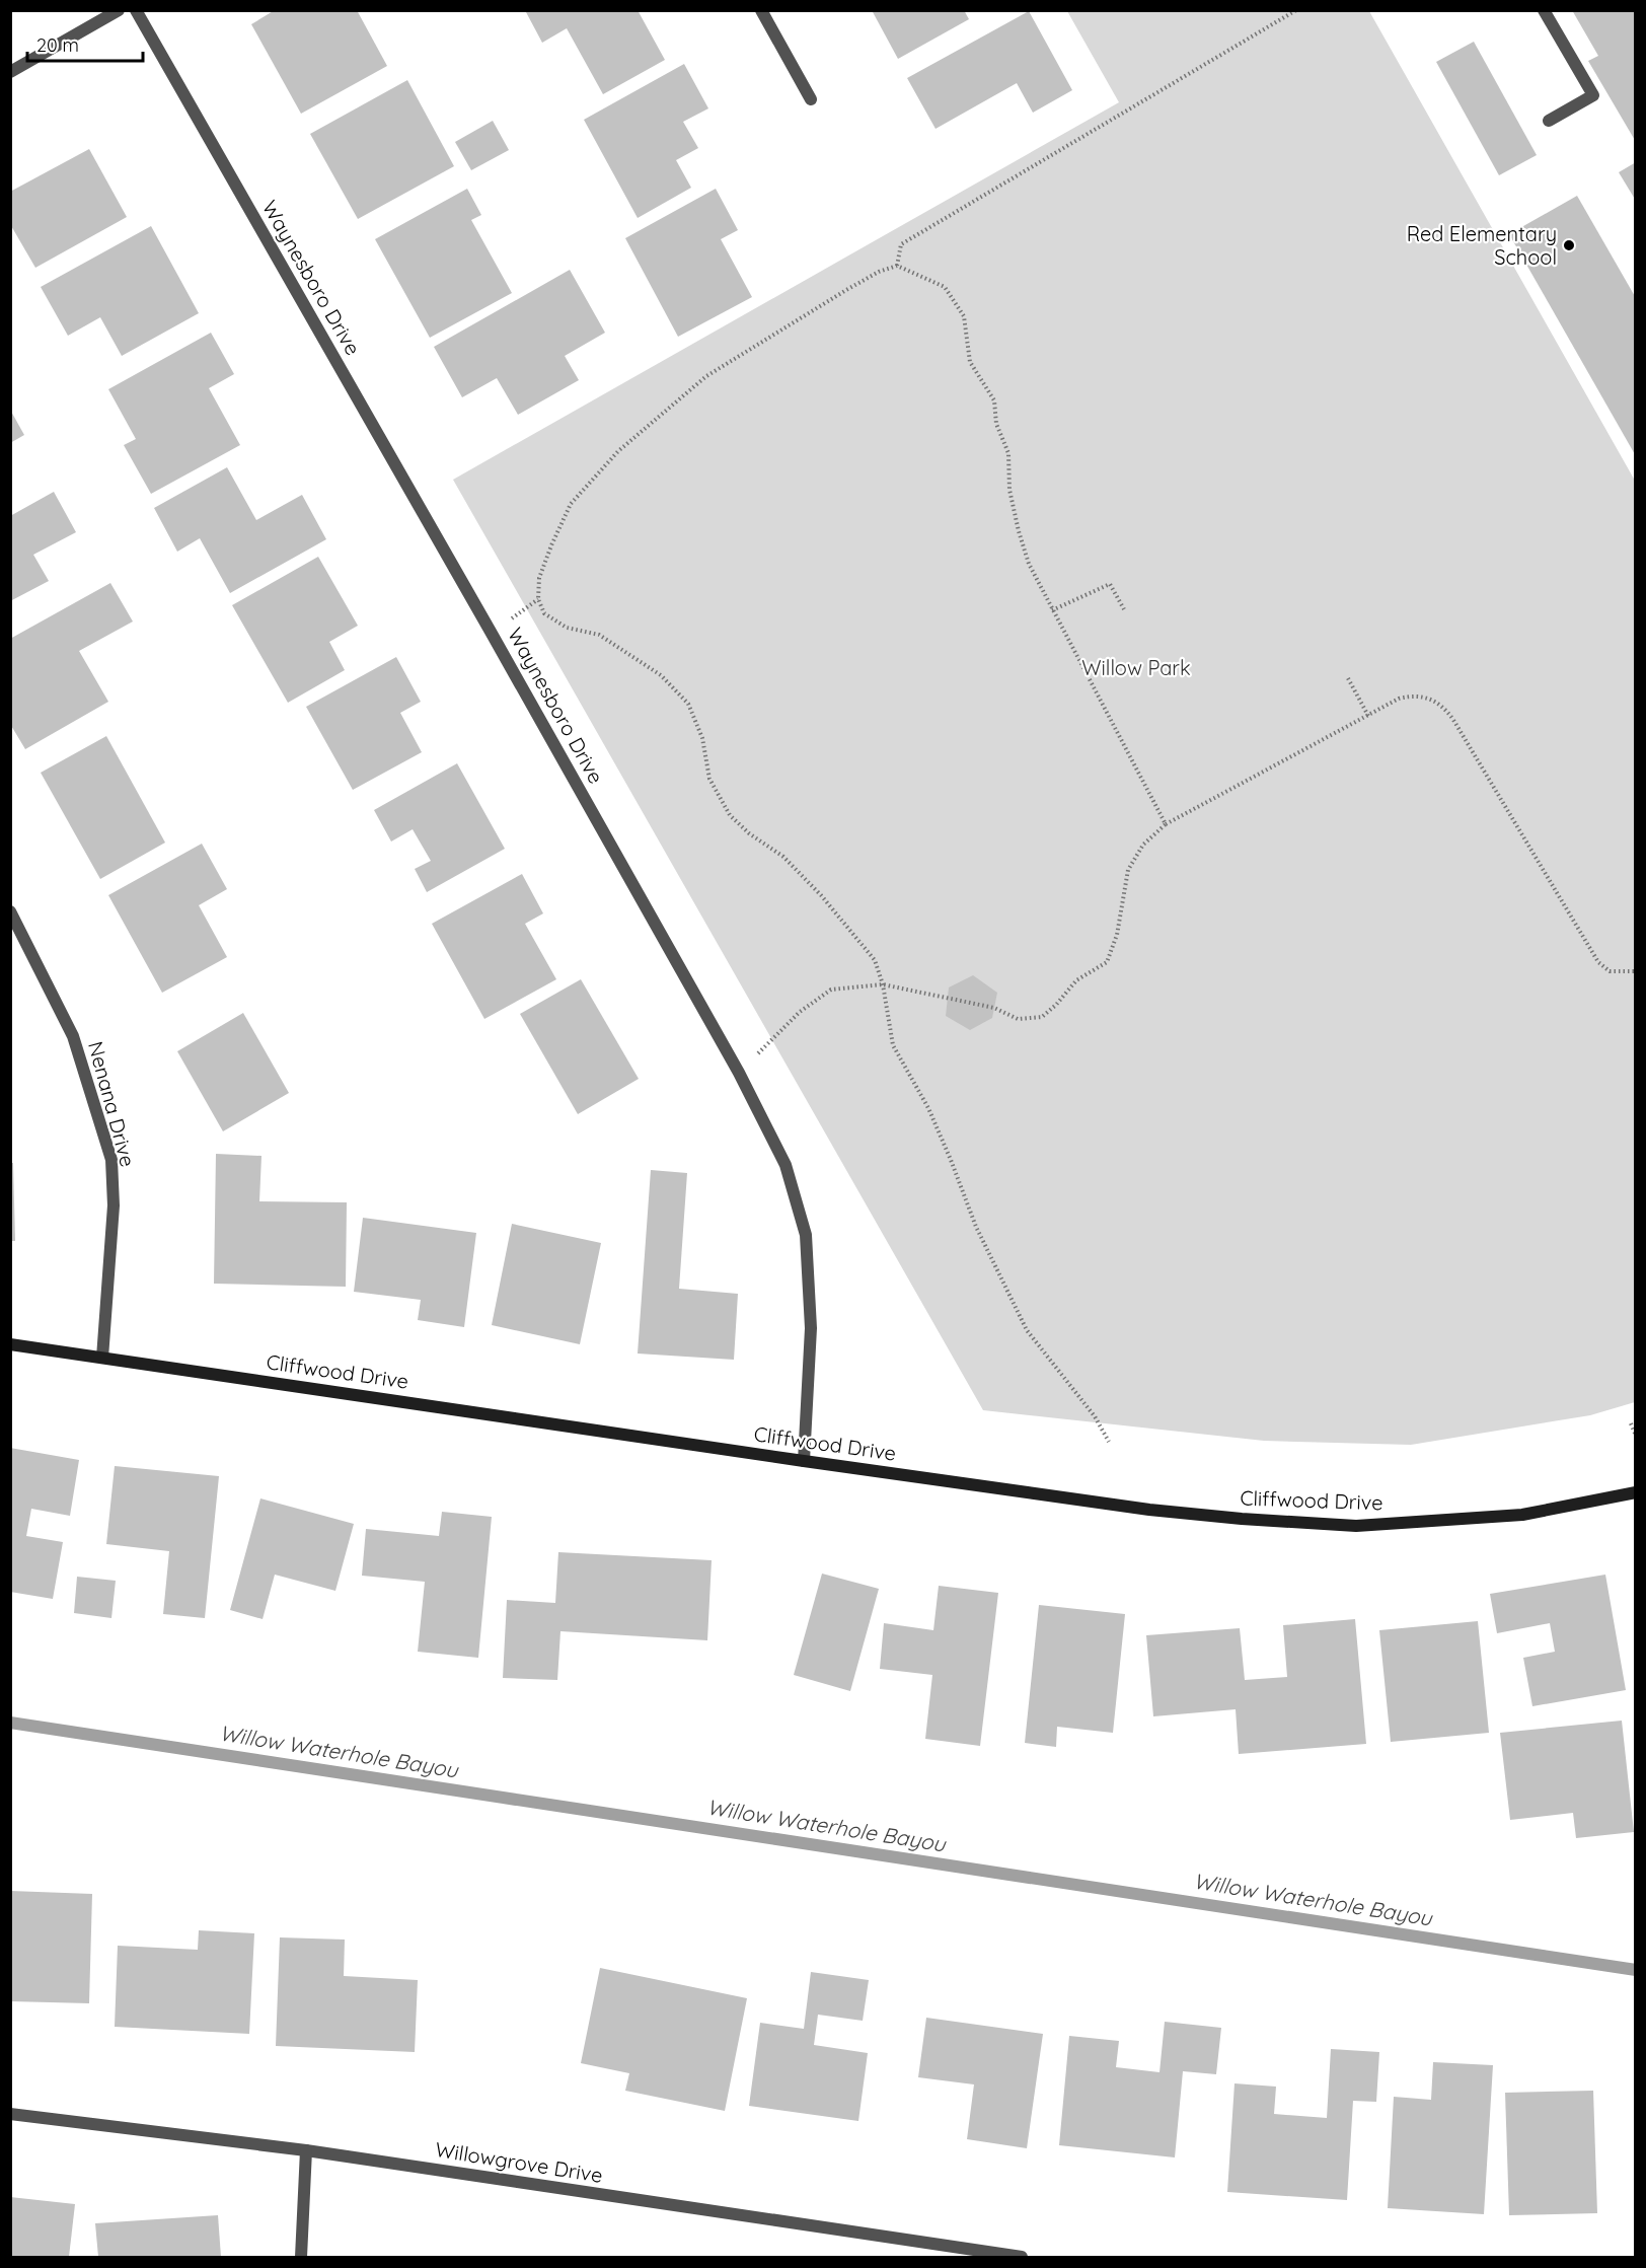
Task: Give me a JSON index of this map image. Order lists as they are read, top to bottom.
{
  "streets": {
    "street": [
      "Waynesboro Drive",
      "Nenana Drive",
      "Cliffwood Drive",
      "Willowgrove Drive"
    ]
  },
  "crossings": [
    ["Waynesboro Drive", "Cliffwood Drive"],
    ["Nenana Drive", "Cliffwood Drive"]
  ],
  "water": ["Willow Waterhole Bayou"],
  "parks": ["Willow Park"],
  "places": ["Red Elementary School"],
  "scale_bar": "20 m"
}
